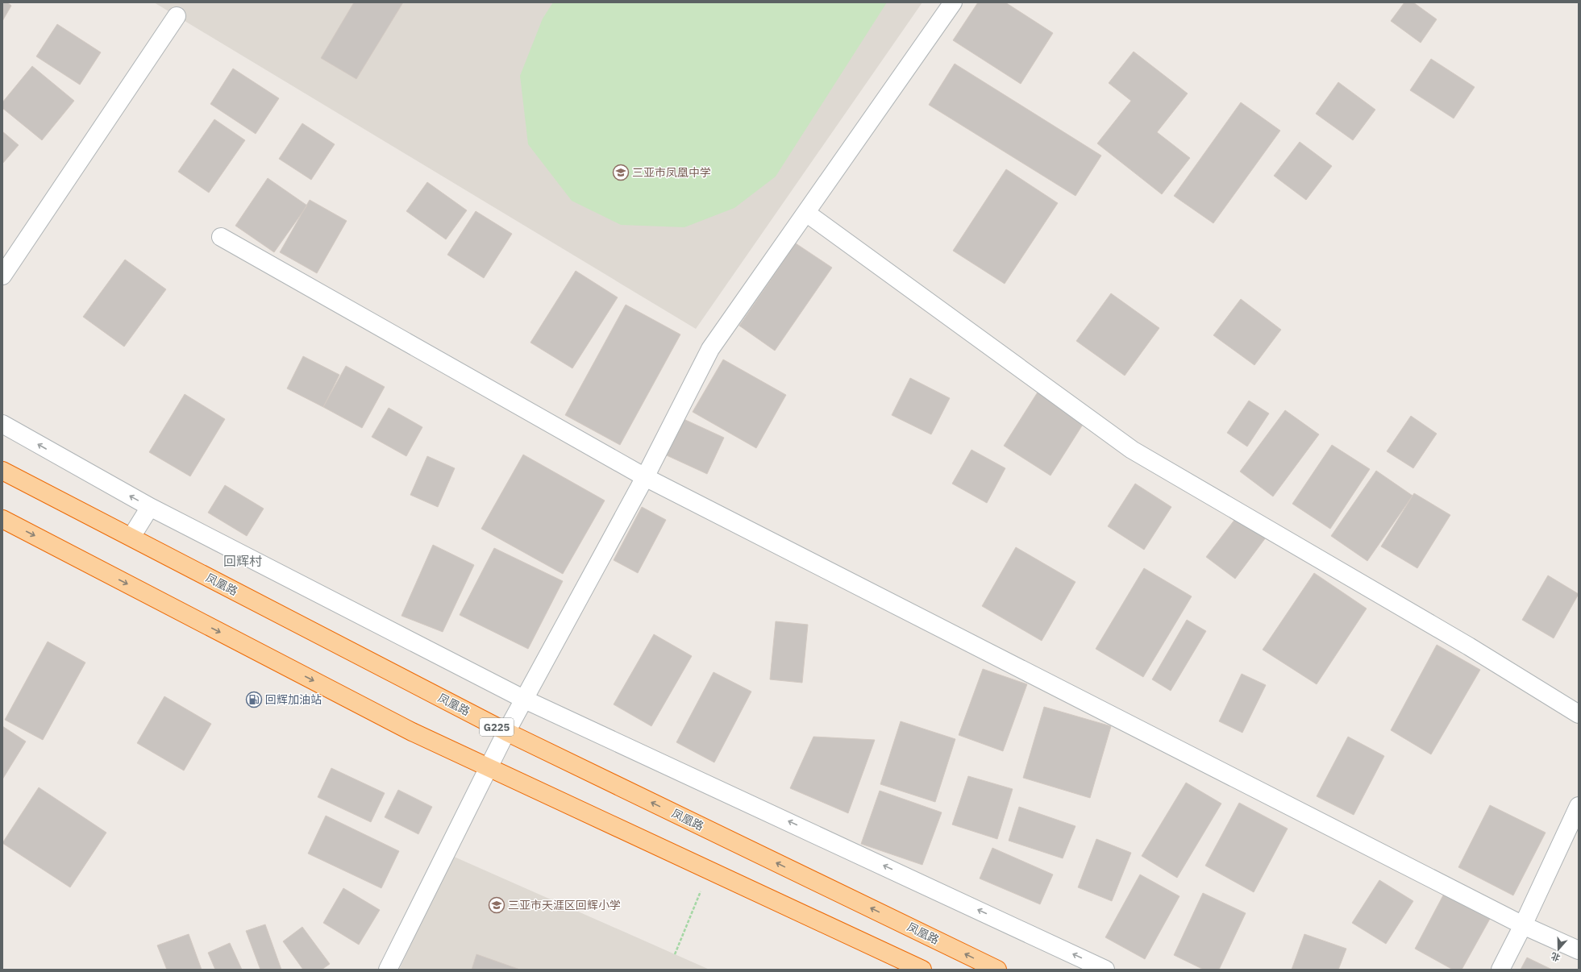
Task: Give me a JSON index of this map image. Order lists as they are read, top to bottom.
{
  "streets": {
    "highway": ["凤凰路", "G225"]
  },
  "districts": ["回辉村"],
  "places": {
    "school or university": ["三亚市凤凰中学", "三亚市天涯区回辉小学"],
    "fuel station": ["回辉加油站"]
  },
  "north": "bottom"
}
